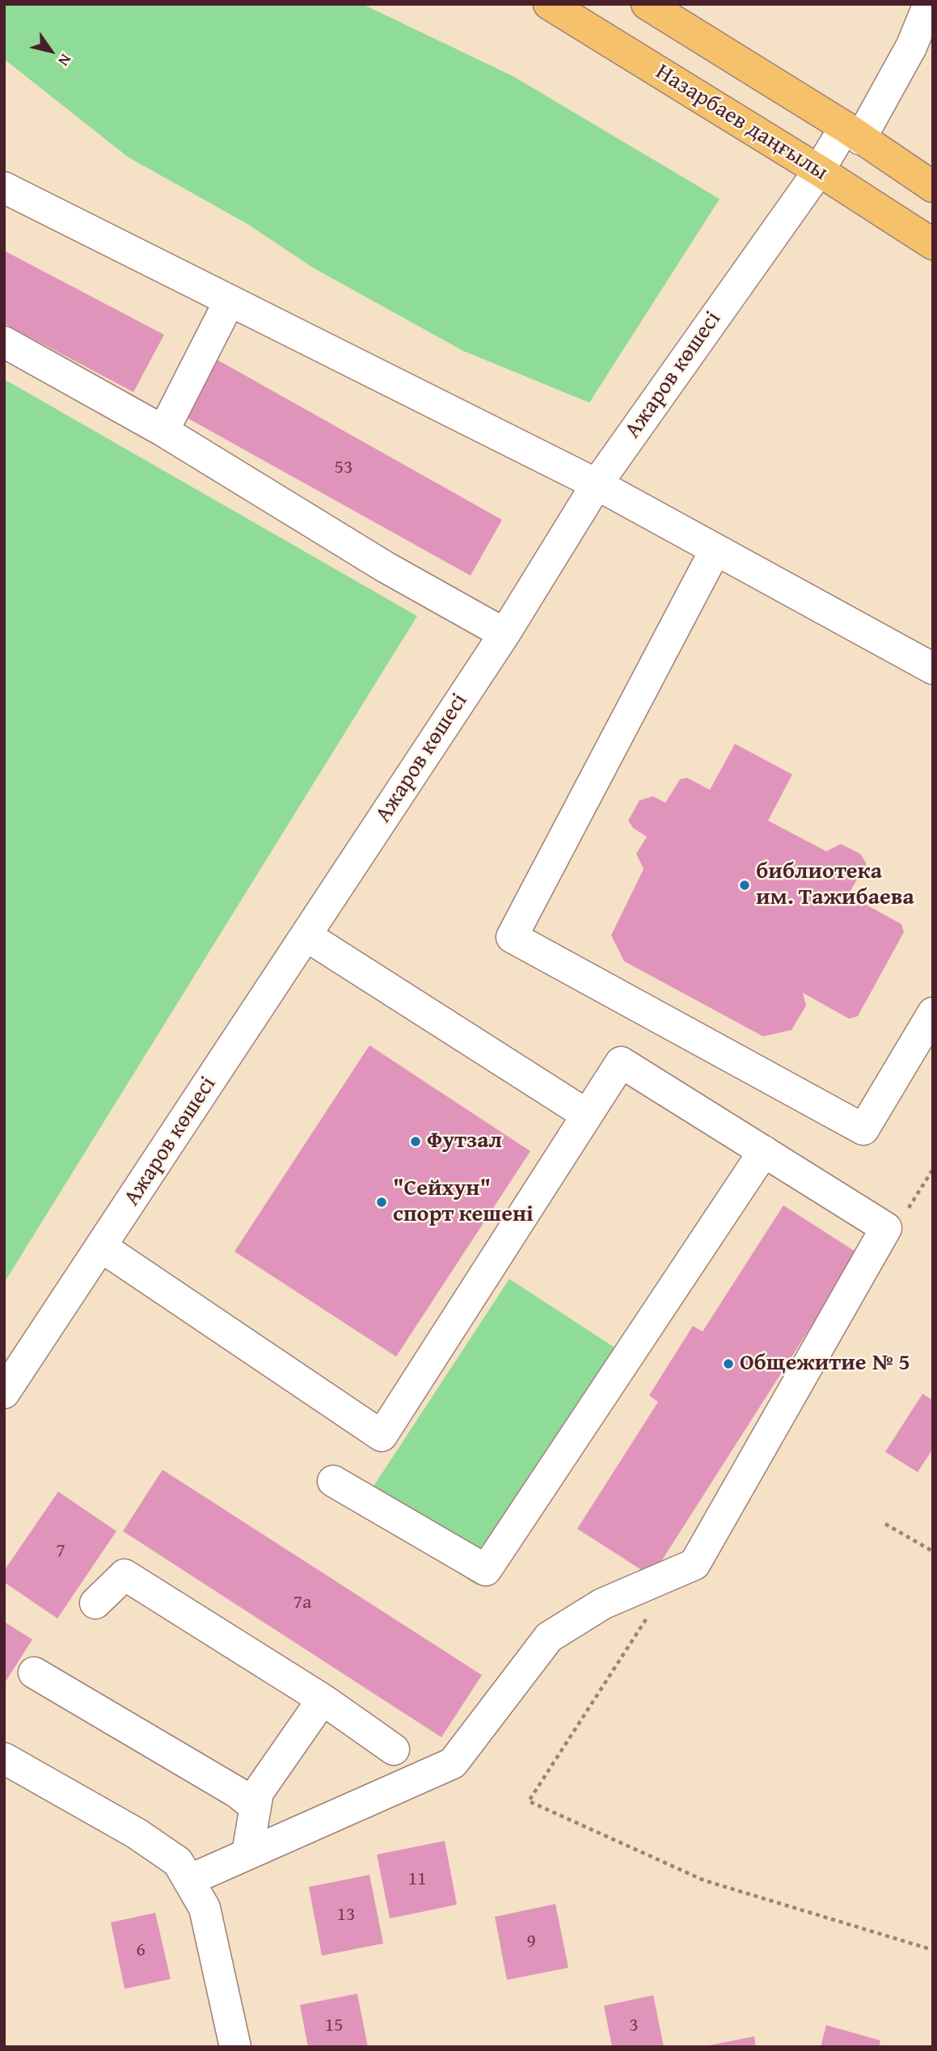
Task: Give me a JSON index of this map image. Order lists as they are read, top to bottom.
{
  "streets": {
    "main road": ["Назарбаев даңғылы"],
    "street": ["Ажаров көшесі"]
  },
  "crossings": [
    ["Назарбаев даңғылы", "Ажаров көшесі"]
  ],
  "places": [
    "библиотека им. Тажибаева",
    "Футзал",
    "\"Сейхун\" спорт кешені",
    "Общежитие № 5"
  ],
  "house_numbers": [
    "53",
    "7",
    "7а",
    "11",
    "13",
    "9",
    "6",
    "15",
    "3"
  ],
  "north": "bottom right"
}
